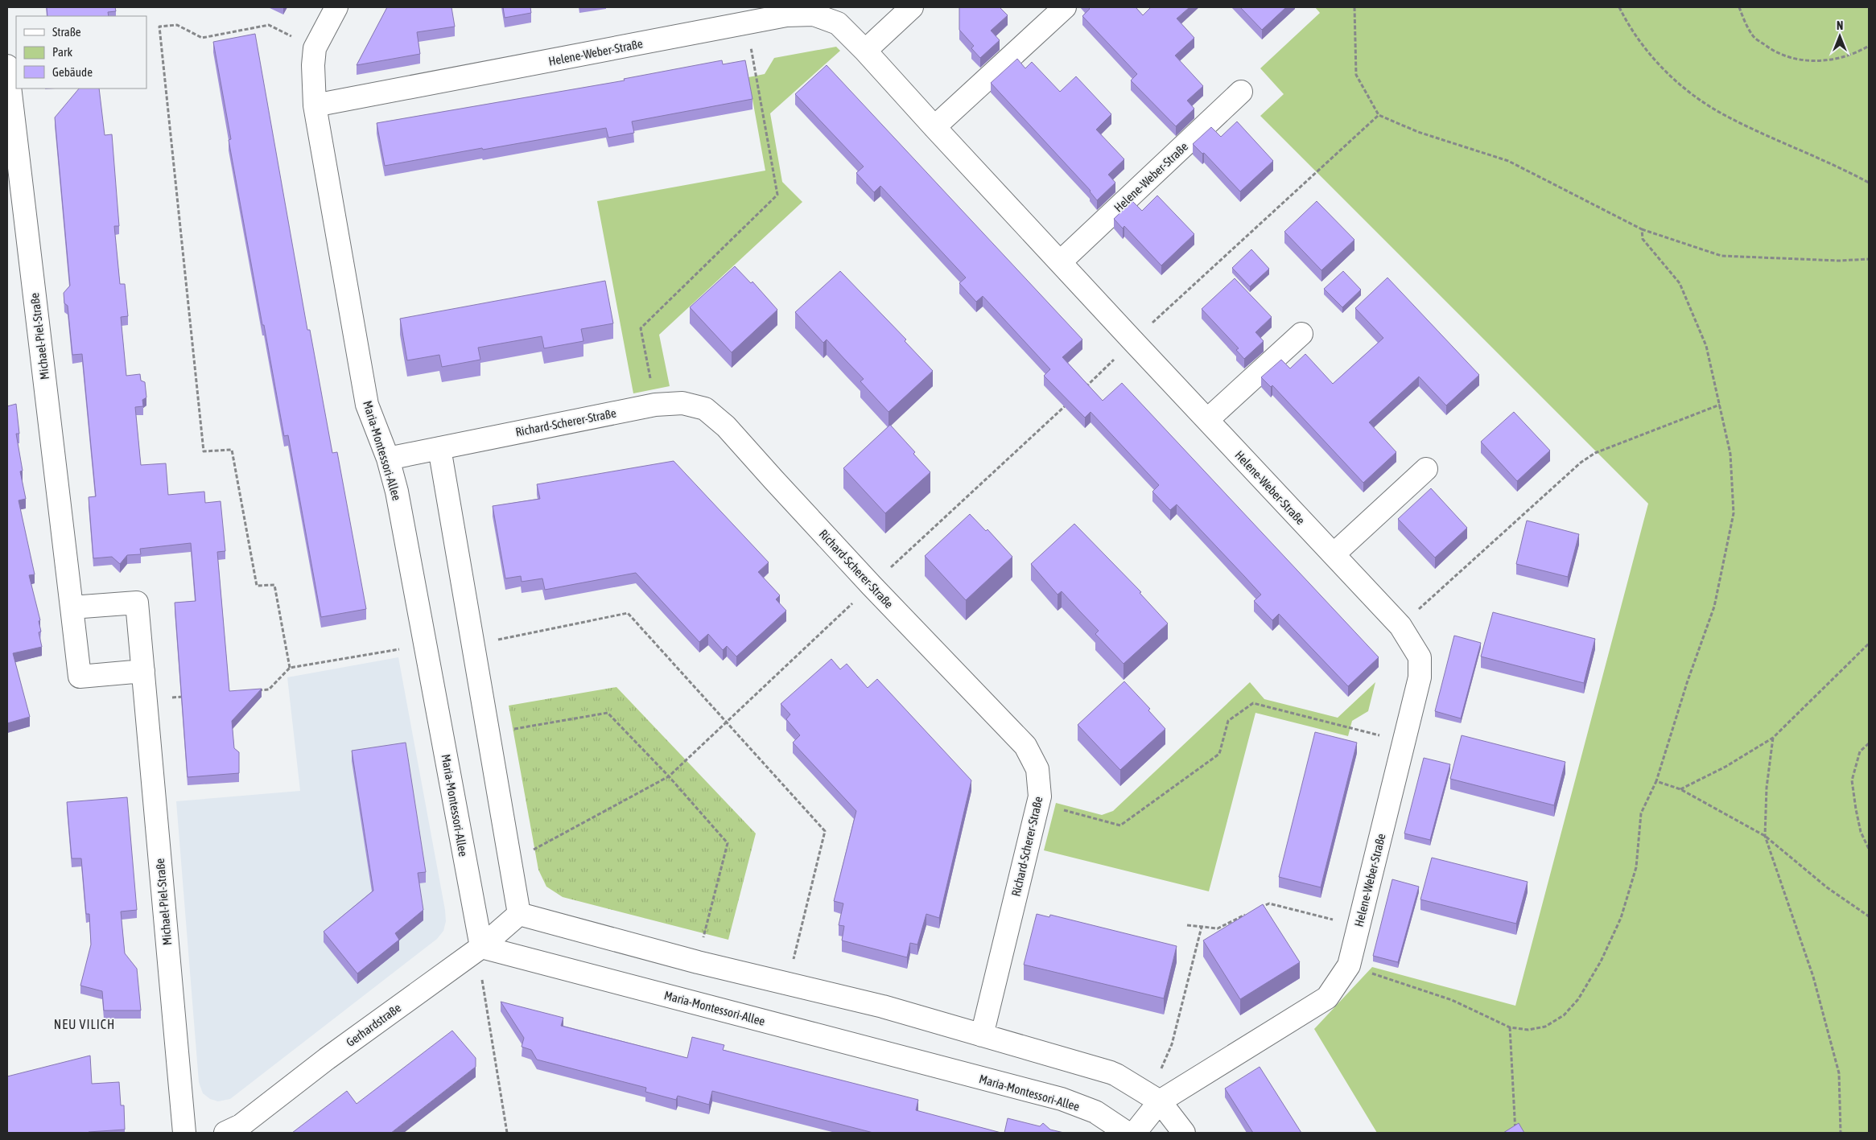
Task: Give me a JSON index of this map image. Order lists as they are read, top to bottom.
{
  "streets": {
    "street": [
      "Helene-Weber-Straße",
      "Michael-Piel-Straße",
      "Richard-Scherer-Straße",
      "Maria-Montessori-Allee",
      "Gerhardstraße"
    ]
  },
  "crossings": [
    ["Helene-Weber-Straße", "Maria-Montessori-Allee"],
    ["Richard-Scherer-Straße", "Maria-Montessori-Allee"],
    ["Maria-Montessori-Allee", "Gerhardstraße"]
  ],
  "districts": ["NEU VILICH"],
  "legend": ["Straße", "Park", "Gebäude"],
  "north": "top"
}
